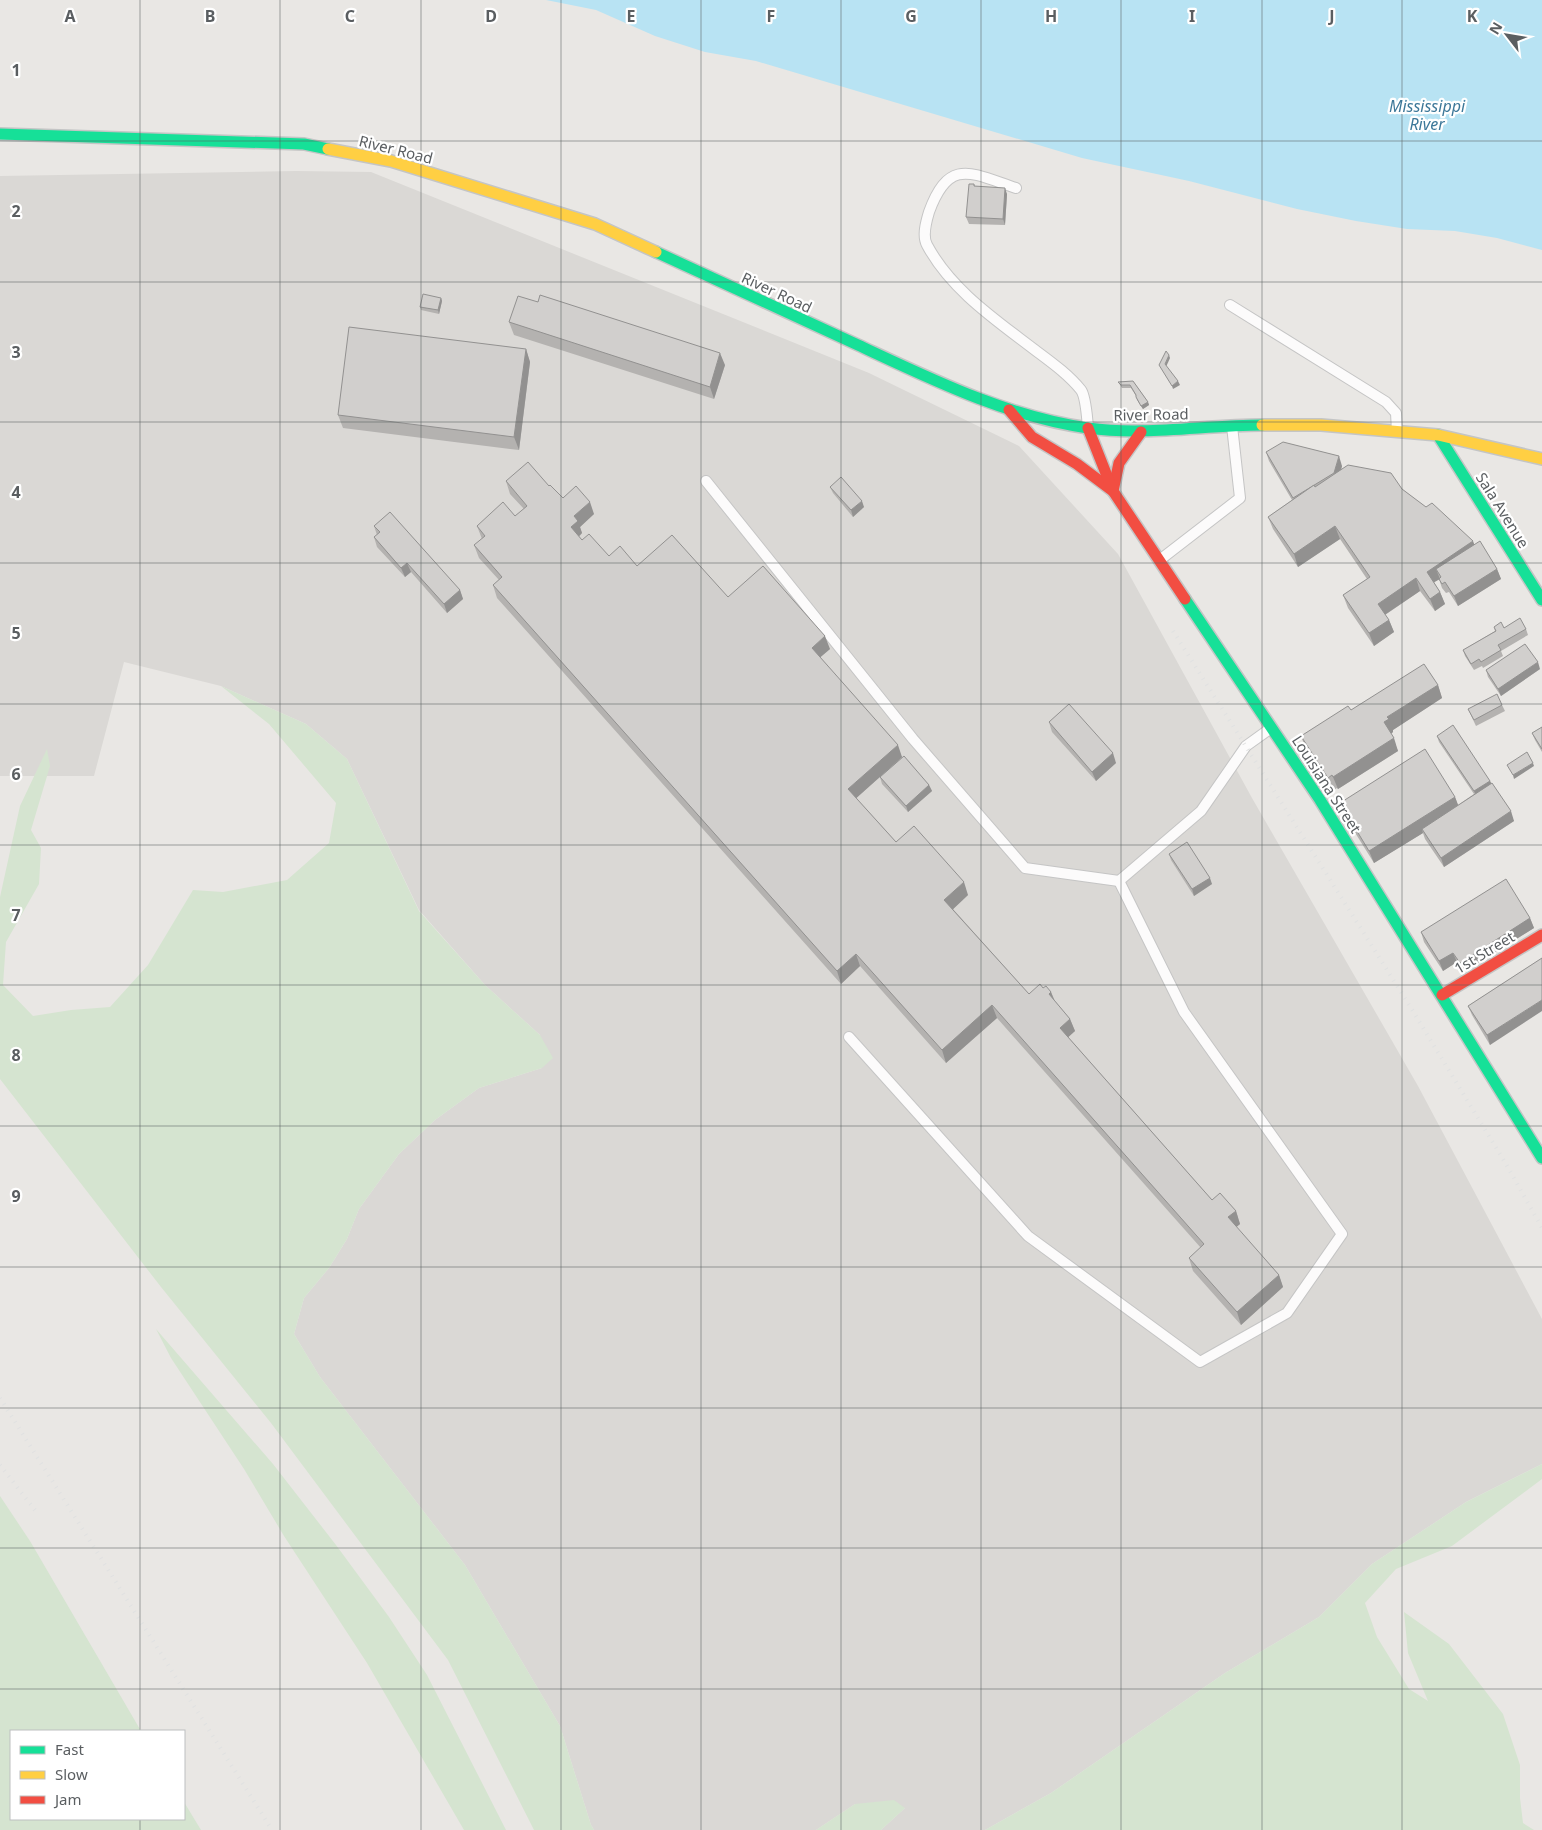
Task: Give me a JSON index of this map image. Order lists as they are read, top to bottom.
{
  "streets": {
    "main road": [
      "River Road",
      "Sala Avenue",
      "Louisiana Street",
      "1st Street"
    ]
  },
  "crossings": [
    ["River Road", "Sala Avenue"],
    ["River Road", "Louisiana Street"],
    ["Louisiana Street", "1st Street"]
  ],
  "water": ["Mississippi River"],
  "legend": ["Fast", "Slow", "Jam"],
  "north": "top left",
  "grid": {
    "columns": [
      "A",
      "B",
      "C",
      "D",
      "E",
      "F",
      "G",
      "H",
      "I",
      "J",
      "K"
    ],
    "rows": [
      "1",
      "2",
      "3",
      "4",
      "5",
      "6",
      "7",
      "8",
      "9"
    ]
  }
}
